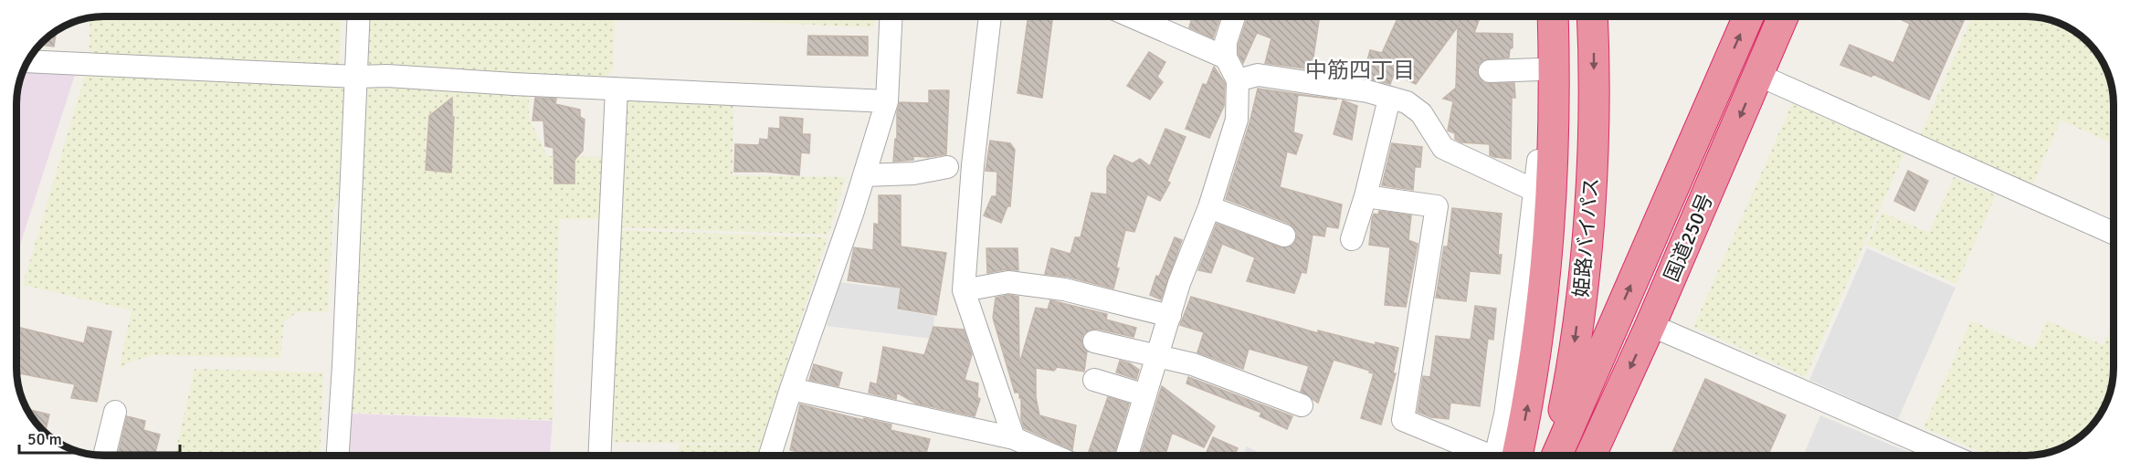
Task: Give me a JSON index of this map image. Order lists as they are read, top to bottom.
{
  "streets": {
    "highway": ["姫路バイパス", "国道250号"]
  },
  "districts": ["中筋四丁目"],
  "scale_bar": "50 m"
}
